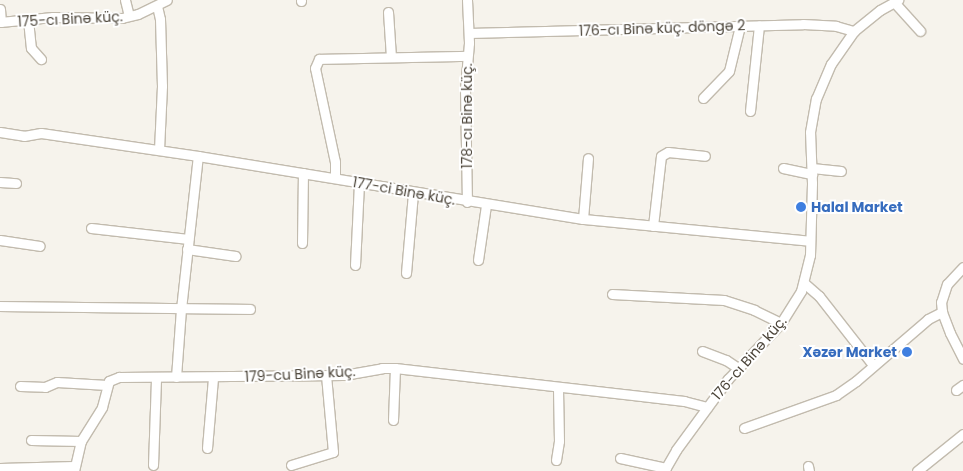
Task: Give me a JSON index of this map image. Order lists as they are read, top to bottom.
{
  "streets": {
    "street": [
      "175-cı Binə küç.",
      "176-cı Binə küç. döngə 2",
      "178-cı Binə küç.",
      "177-ci Binə küç.",
      "176-cı Binə küç.",
      "179-cu Binə küç."
    ]
  },
  "crossings": [
    ["176-cı Binə küç. döngə 2", "178-cı Binə küç."],
    ["176-cı Binə küç. döngə 2", "176-cı Binə küç."],
    ["178-cı Binə küç.", "177-ci Binə küç."],
    ["177-ci Binə küç.", "176-cı Binə küç."],
    ["176-cı Binə küç.", "179-cu Binə küç."]
  ],
  "places": ["Halal Market", "Xəzər Market"]
}
